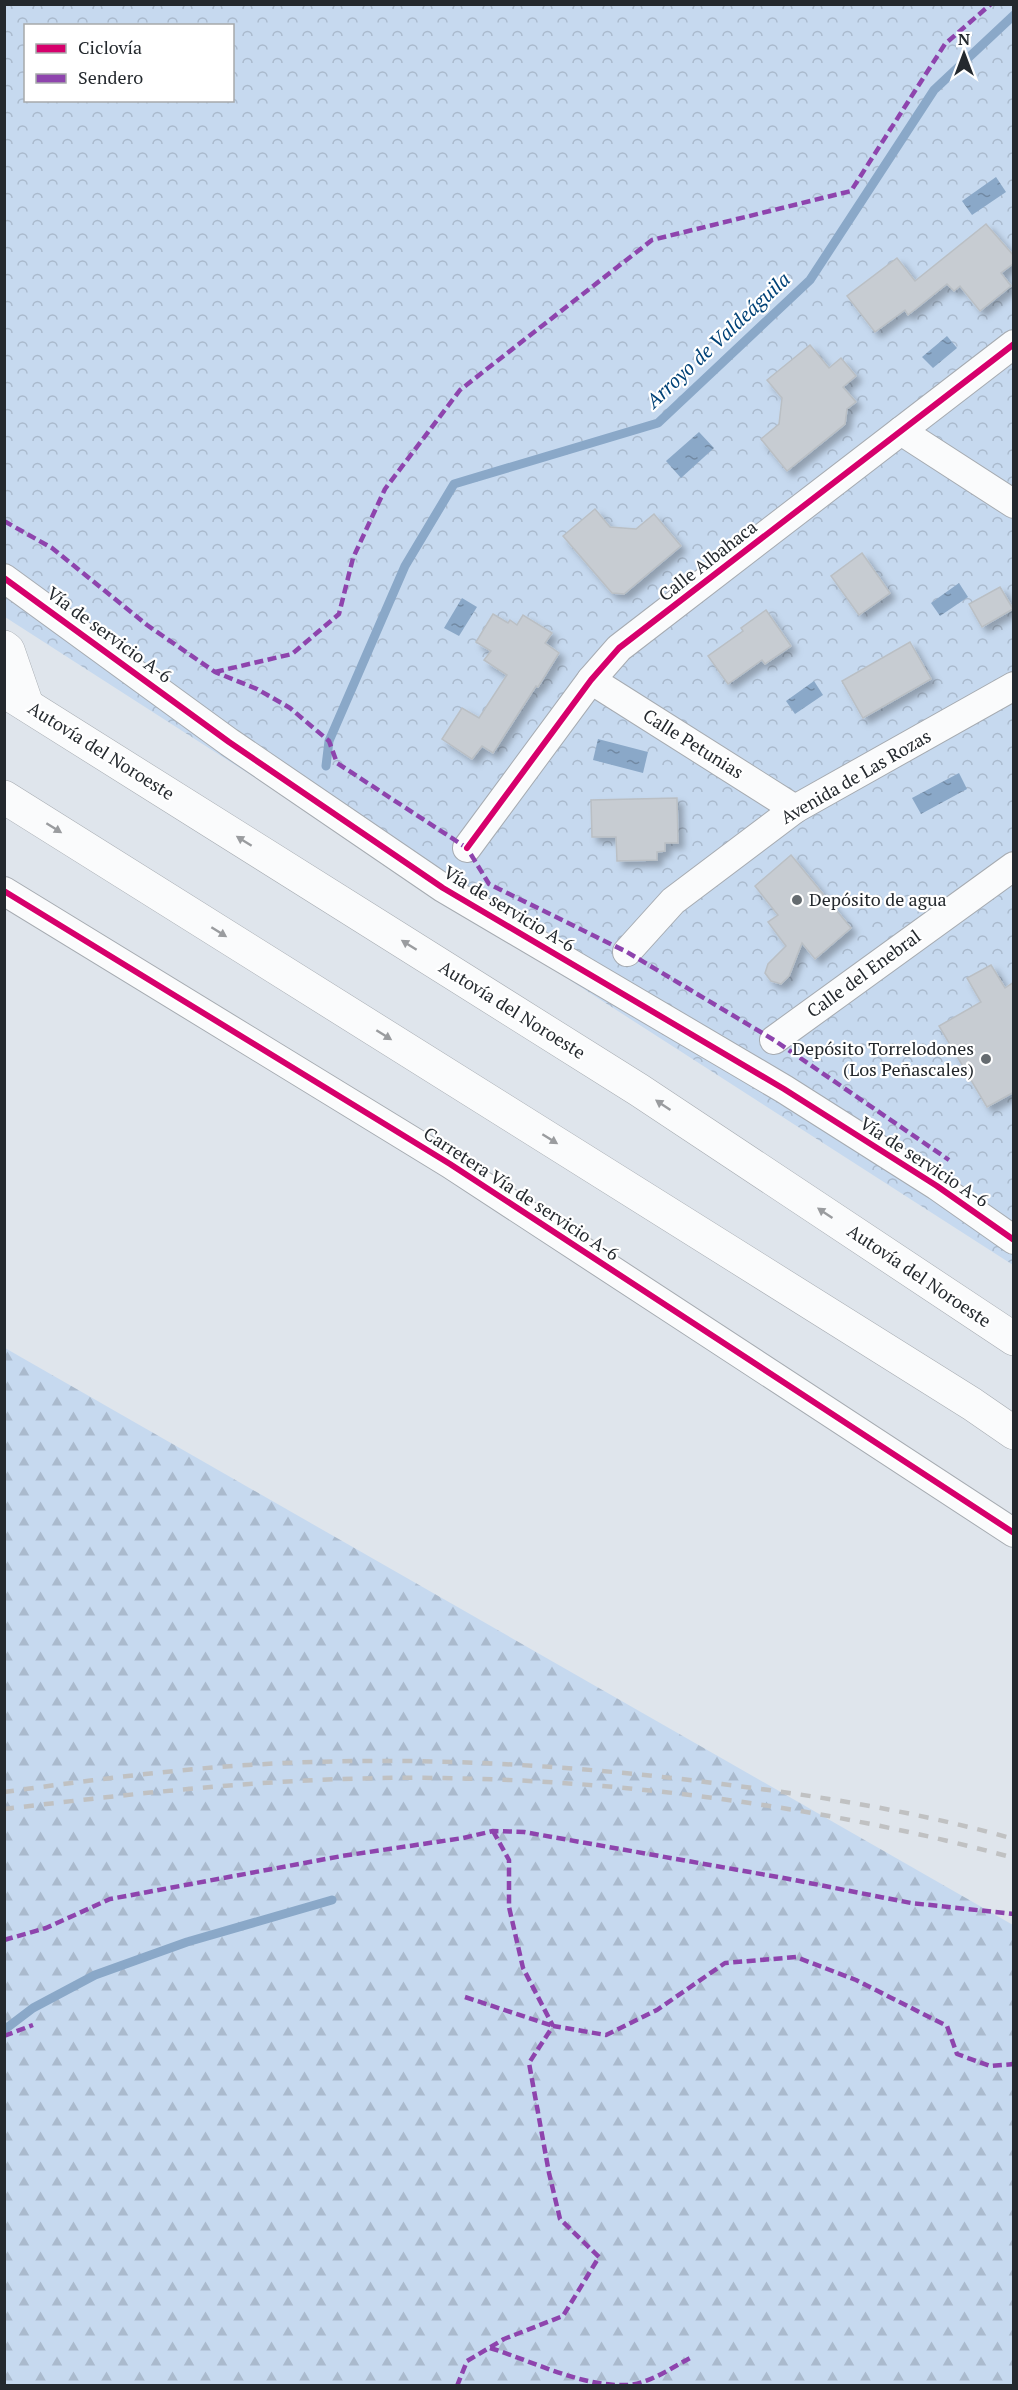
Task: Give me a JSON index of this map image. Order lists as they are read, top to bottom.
{
  "streets": {
    "highway": ["Autovía del Noroeste"],
    "street": [
      "Calle Albahaca",
      "Vía de servicio A-6",
      "Calle Petunias",
      "Avenida de Las Rozas",
      "Calle del Enebral",
      "Carretera Vía de servicio A-6"
    ]
  },
  "crossings": [
    ["Calle Albahaca", "Calle Petunias"],
    ["Calle Petunias", "Avenida de Las Rozas"]
  ],
  "water": ["Arroyo de Valdeáguila"],
  "places": ["Depósito de agua", "Depósito Torrelodones (Los Peñascales)"],
  "legend": ["Ciclovía", "Sendero"],
  "north": "top"
}
